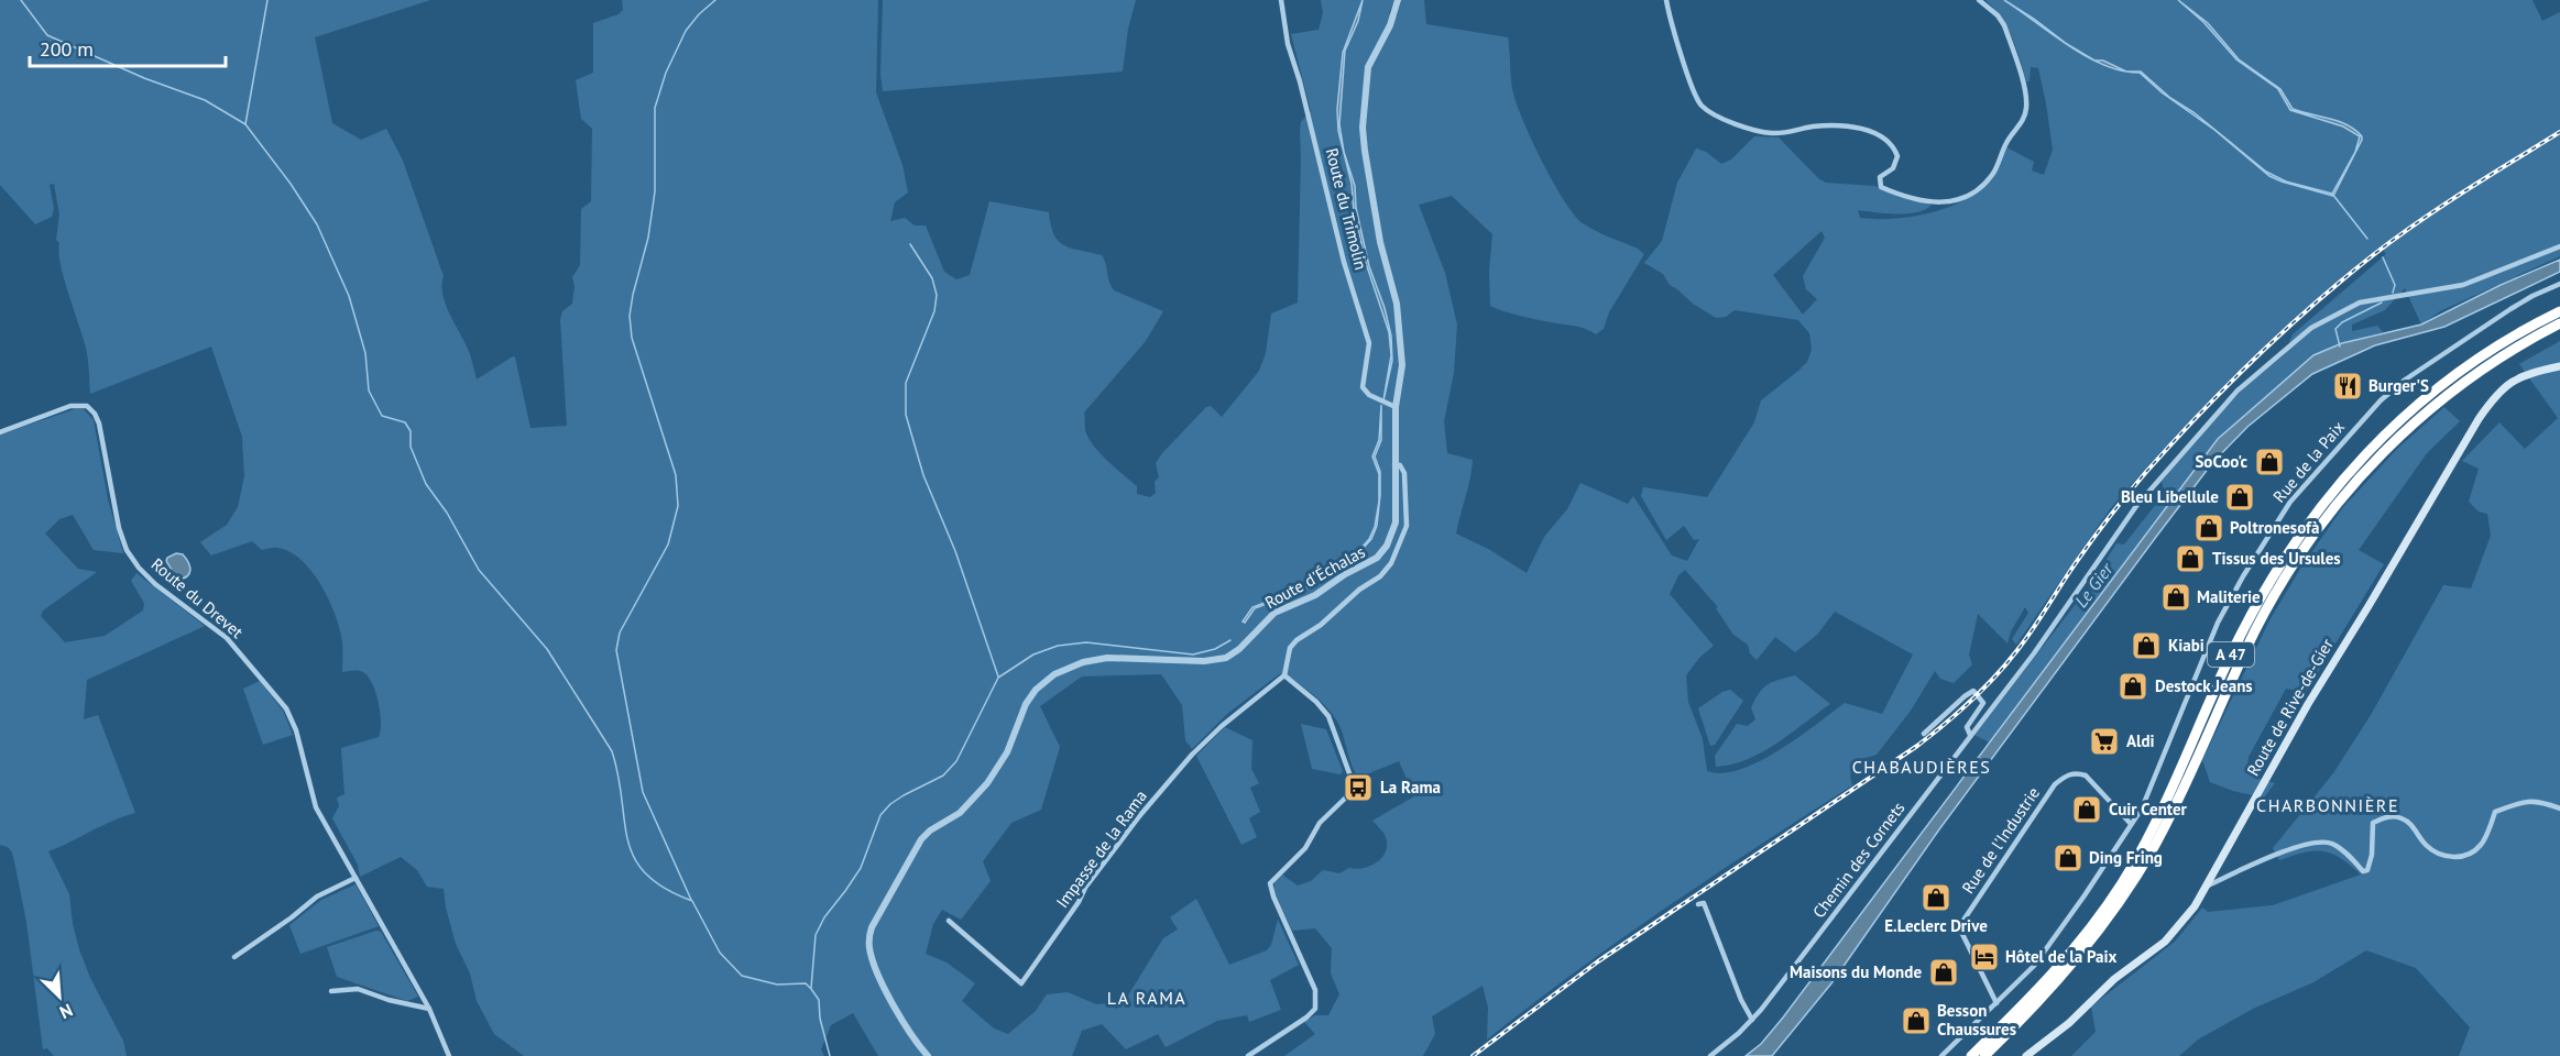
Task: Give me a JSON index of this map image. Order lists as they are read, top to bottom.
{
  "streets": {
    "highway": ["A 47"],
    "main road": ["Route de Rive-de-Gier"],
    "street": [
      "Route du Trimolin",
      "Rue de la Paix",
      "Route d'Échalas",
      "Route du Drevet",
      "Rue de l'Industrie",
      "Impasse de la Rama",
      "Chemin des Cornets"
    ]
  },
  "crossings": [
    ["Route du Trimolin", "Route d'Échalas"],
    ["Rue de la Paix", "Rue de l'Industrie"]
  ],
  "districts": ["CHABAUDIÈRES", "CHARBONNIÈRE", "LA RAMA"],
  "water": ["Le Gier"],
  "places": {
    "restaurant": ["Burger'S"],
    "shop": [
      "SoCoo'c",
      "Bleu Libellule",
      "Poltronesofà",
      "Tissus des Ursules",
      "Maliterie",
      "Kiabi",
      "Destock Jeans",
      "Cuir Center",
      "Ding Fring",
      "E.Leclerc Drive",
      "Maisons du Monde",
      "Besson Chaussures"
    ],
    "supermarket": ["Aldi"],
    "bus stop": ["La Rama"],
    "hotel": ["Hôtel de la Paix"]
  },
  "scale_bar": "200 m",
  "north": "bottom right"
}
